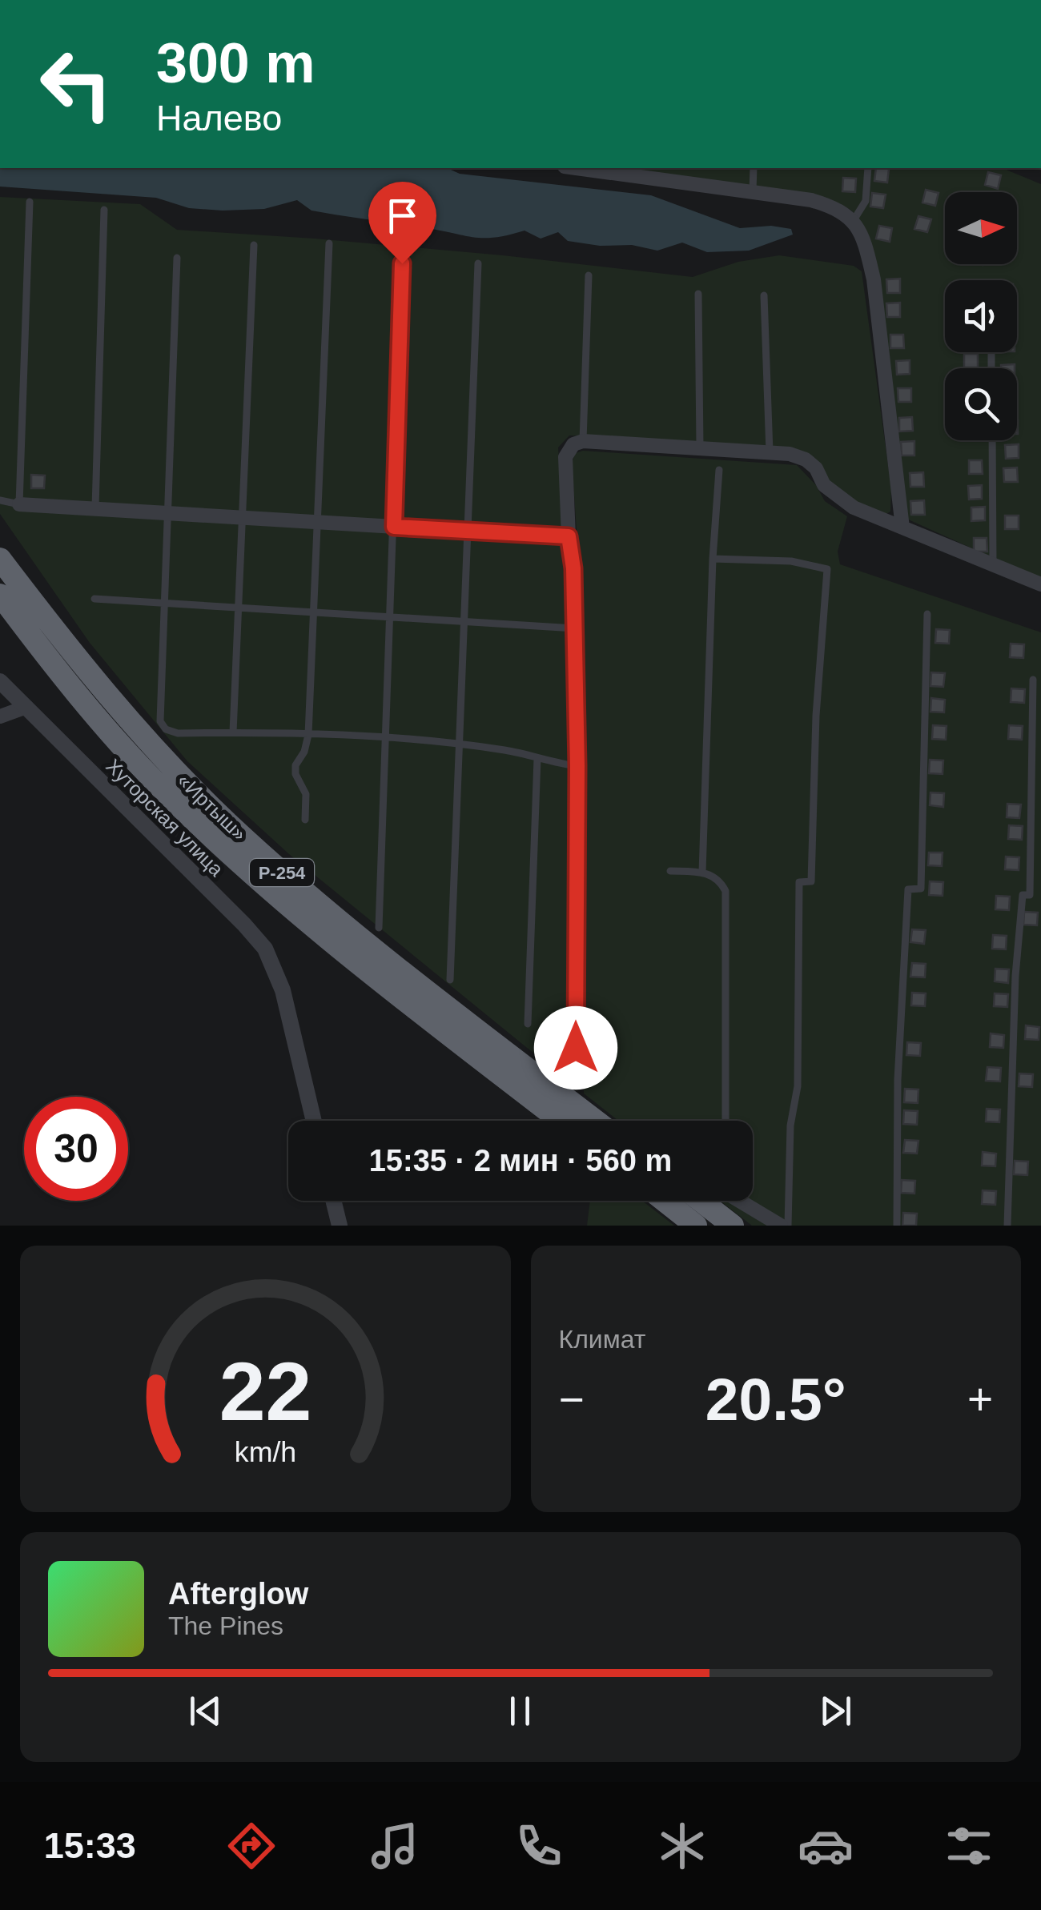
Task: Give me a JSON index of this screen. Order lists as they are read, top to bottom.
{
  "streets": {
    "highway": ["«Иртыш»", "Р-254"],
    "street": ["Хуторская улица"]
  },
  "north": "right",
  "page": {
    "turn": ["300 m", "Налево"],
    "limit": "30",
    "trip": "15:35 · 2 мин · 560 m",
    "tile": "Климат",
    "heat": ["−", "20.5°", "+"],
    "song": ["Afterglow", "The Pines"],
    "tabs": "15:33",
    "gauge": ["22", "km/h"]
  }
}
